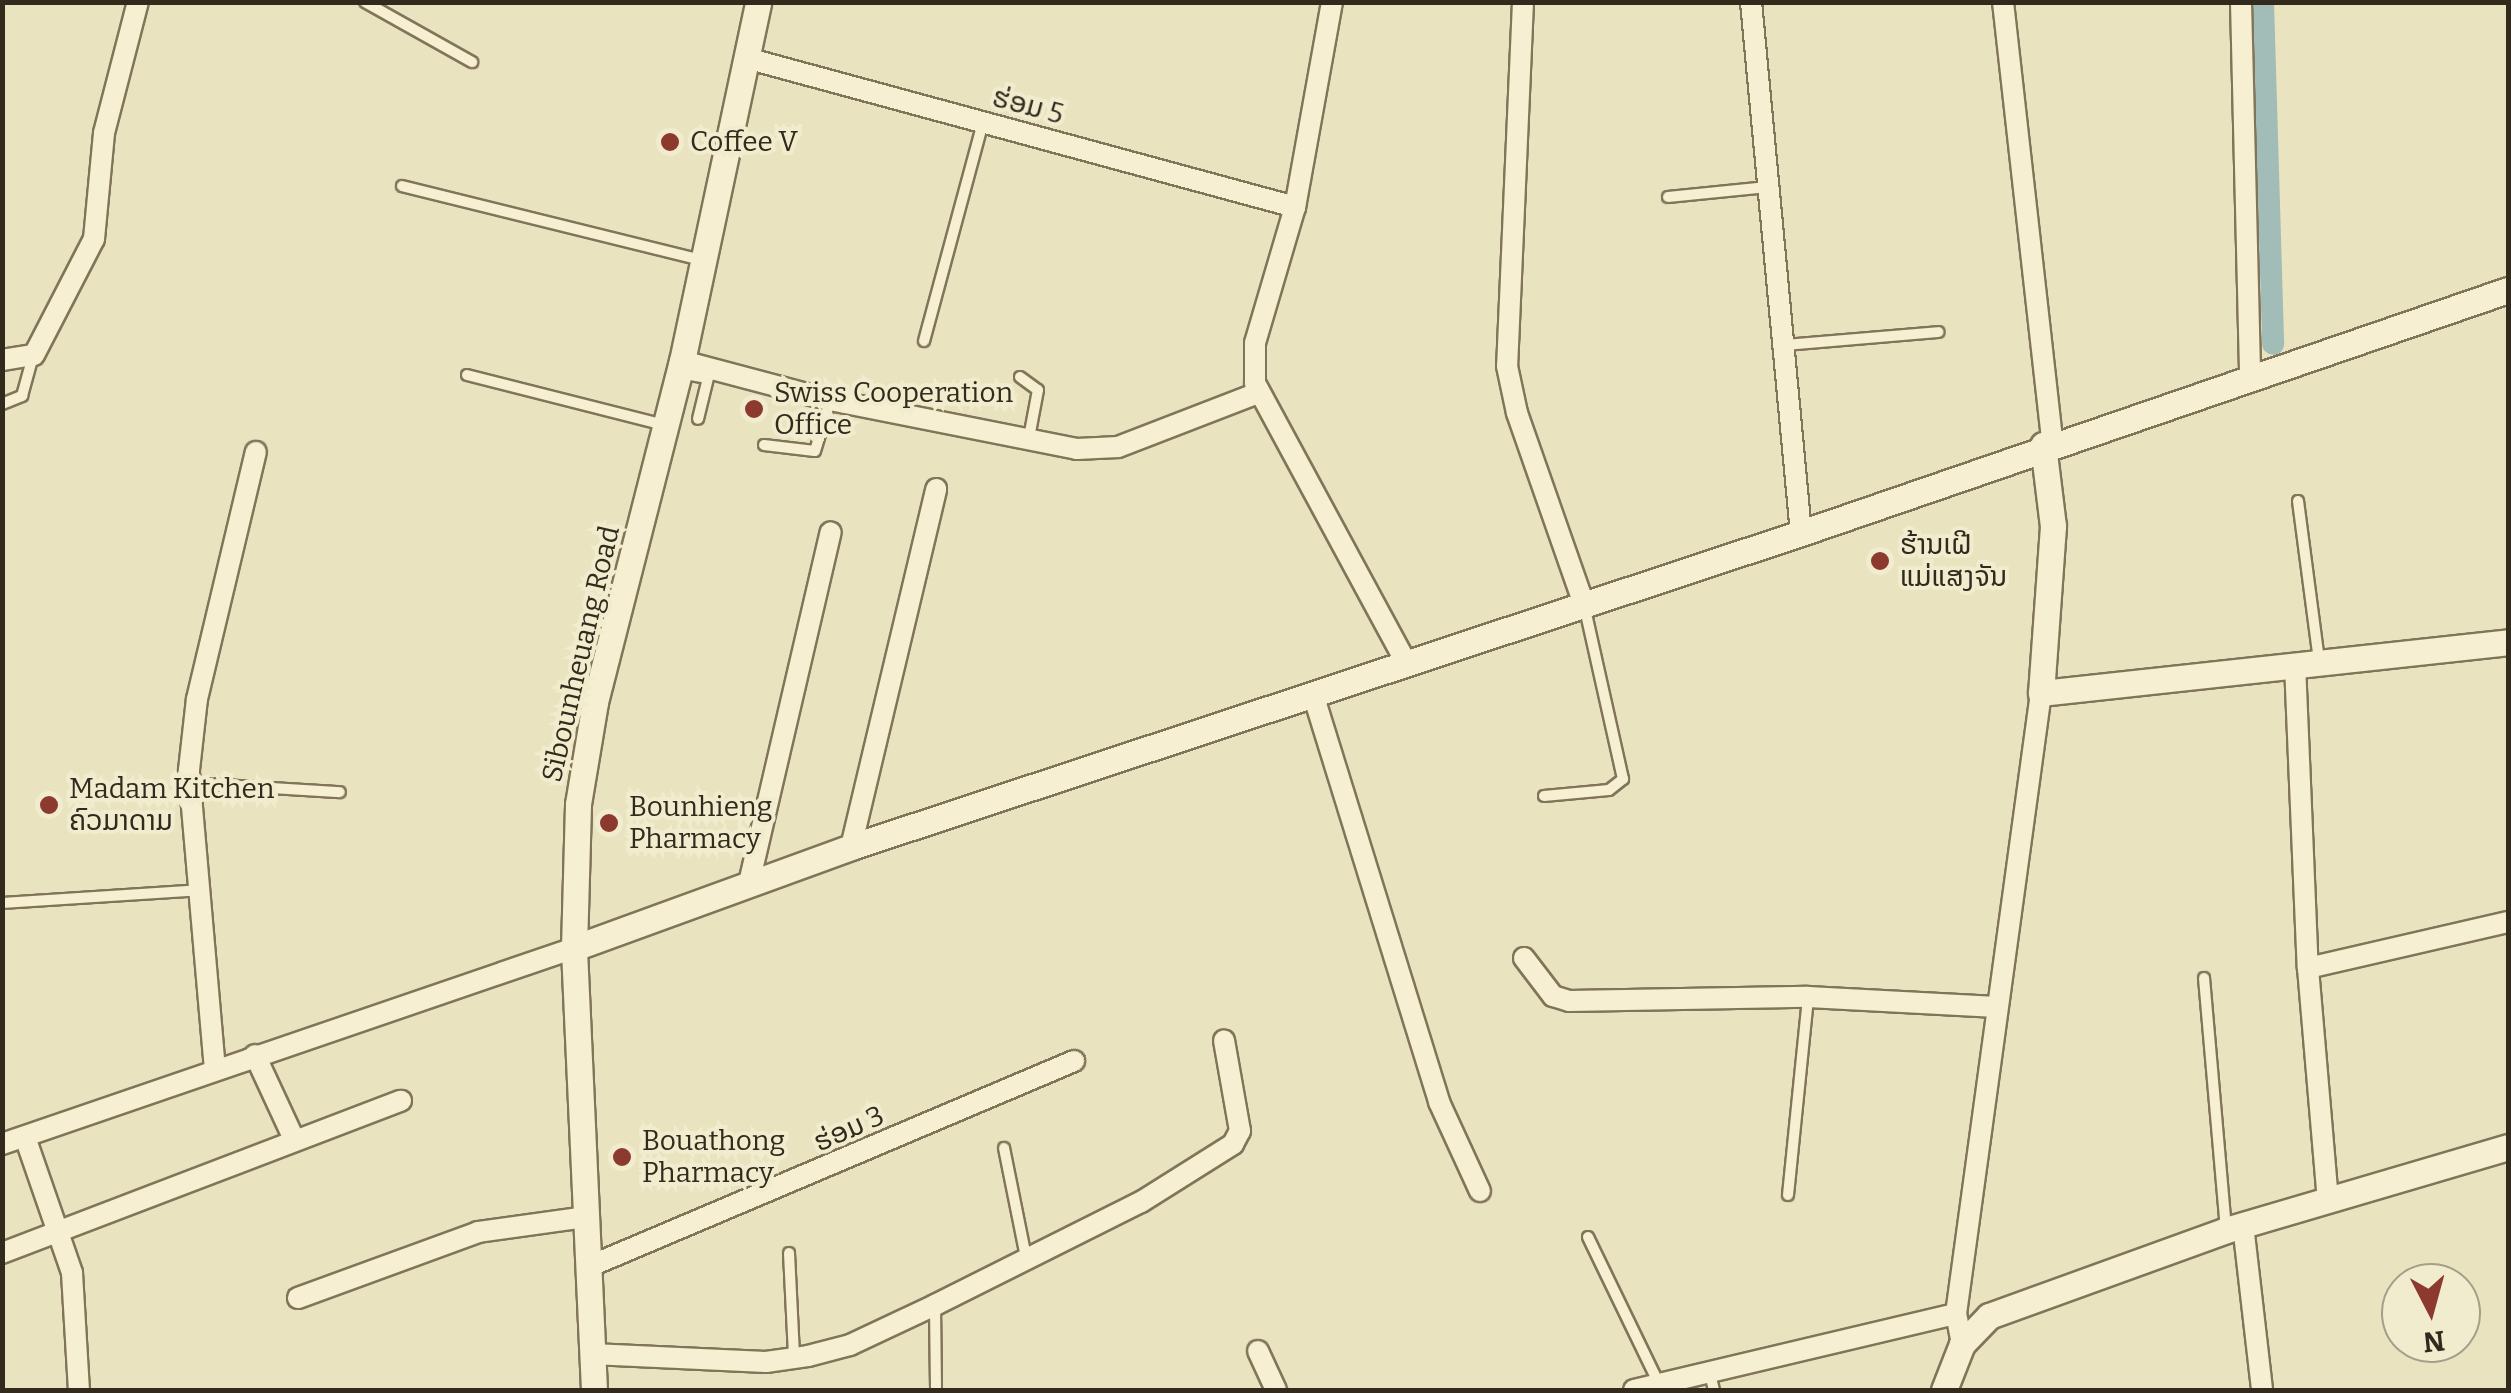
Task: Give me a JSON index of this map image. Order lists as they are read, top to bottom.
{
  "streets": {
    "street": ["ຮ່ອມ 5", "Sibounheuang Road", "ຮ່ອມ 3"]
  },
  "crossings": [
    ["ຮ່ອມ 5", "Sibounheuang Road"],
    ["Sibounheuang Road", "ຮ່ອມ 3"]
  ],
  "places": [
    "Coffee V",
    "Swiss Cooperation Office",
    "ຮ້ານເຝີ ແມ່ແສງຈັນ",
    "Madam Kitchen ຄົວມາດາມ",
    "Bounhieng Pharmacy",
    "Bouathong Pharmacy"
  ],
  "north": "bottom"
}
